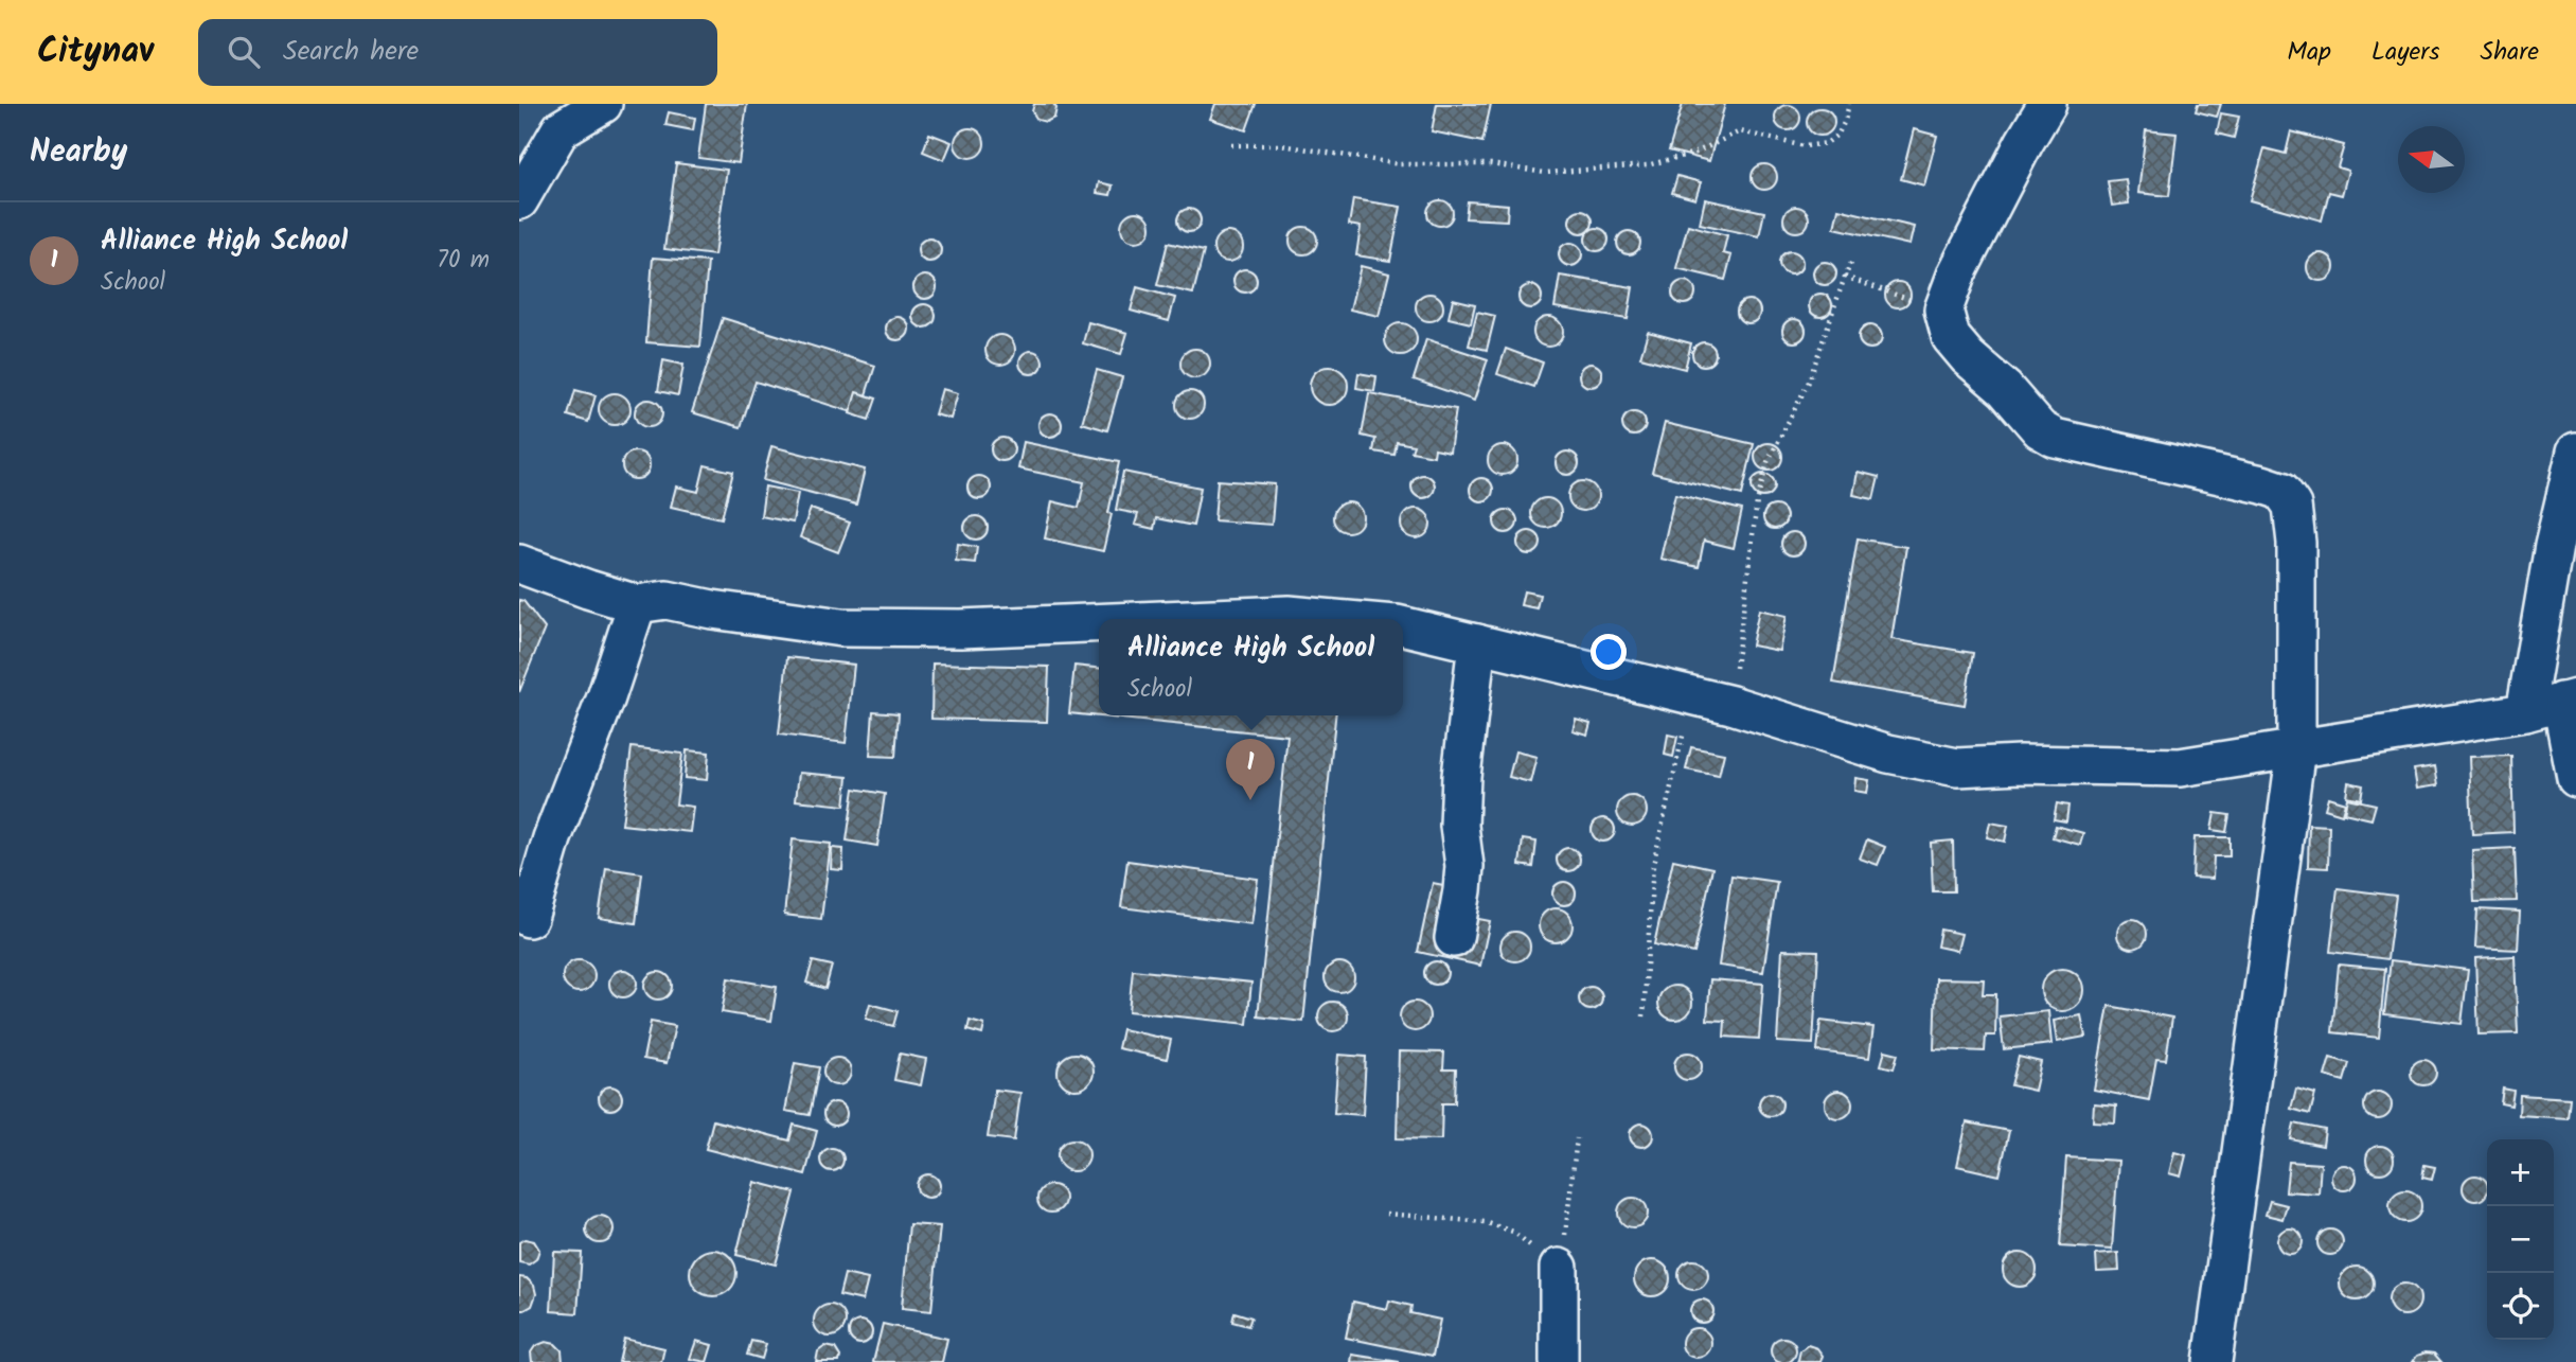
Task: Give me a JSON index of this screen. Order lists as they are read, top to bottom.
{
  "north": "left",
  "page": {
    "header": "Citynav",
    "search": "Search here",
    "nav": ["Map", "Layers", "Share"],
    "heading": "Nearby",
    "list": [
      {
        "mark": "1",
        "name": "Alliance High School",
        "note": "School",
        "value": "70 m"
      }
    ],
    "popup": ["Alliance High School", "School"],
    "pins": "1",
    "map_buttons": ["+", "−"]
  }
}
